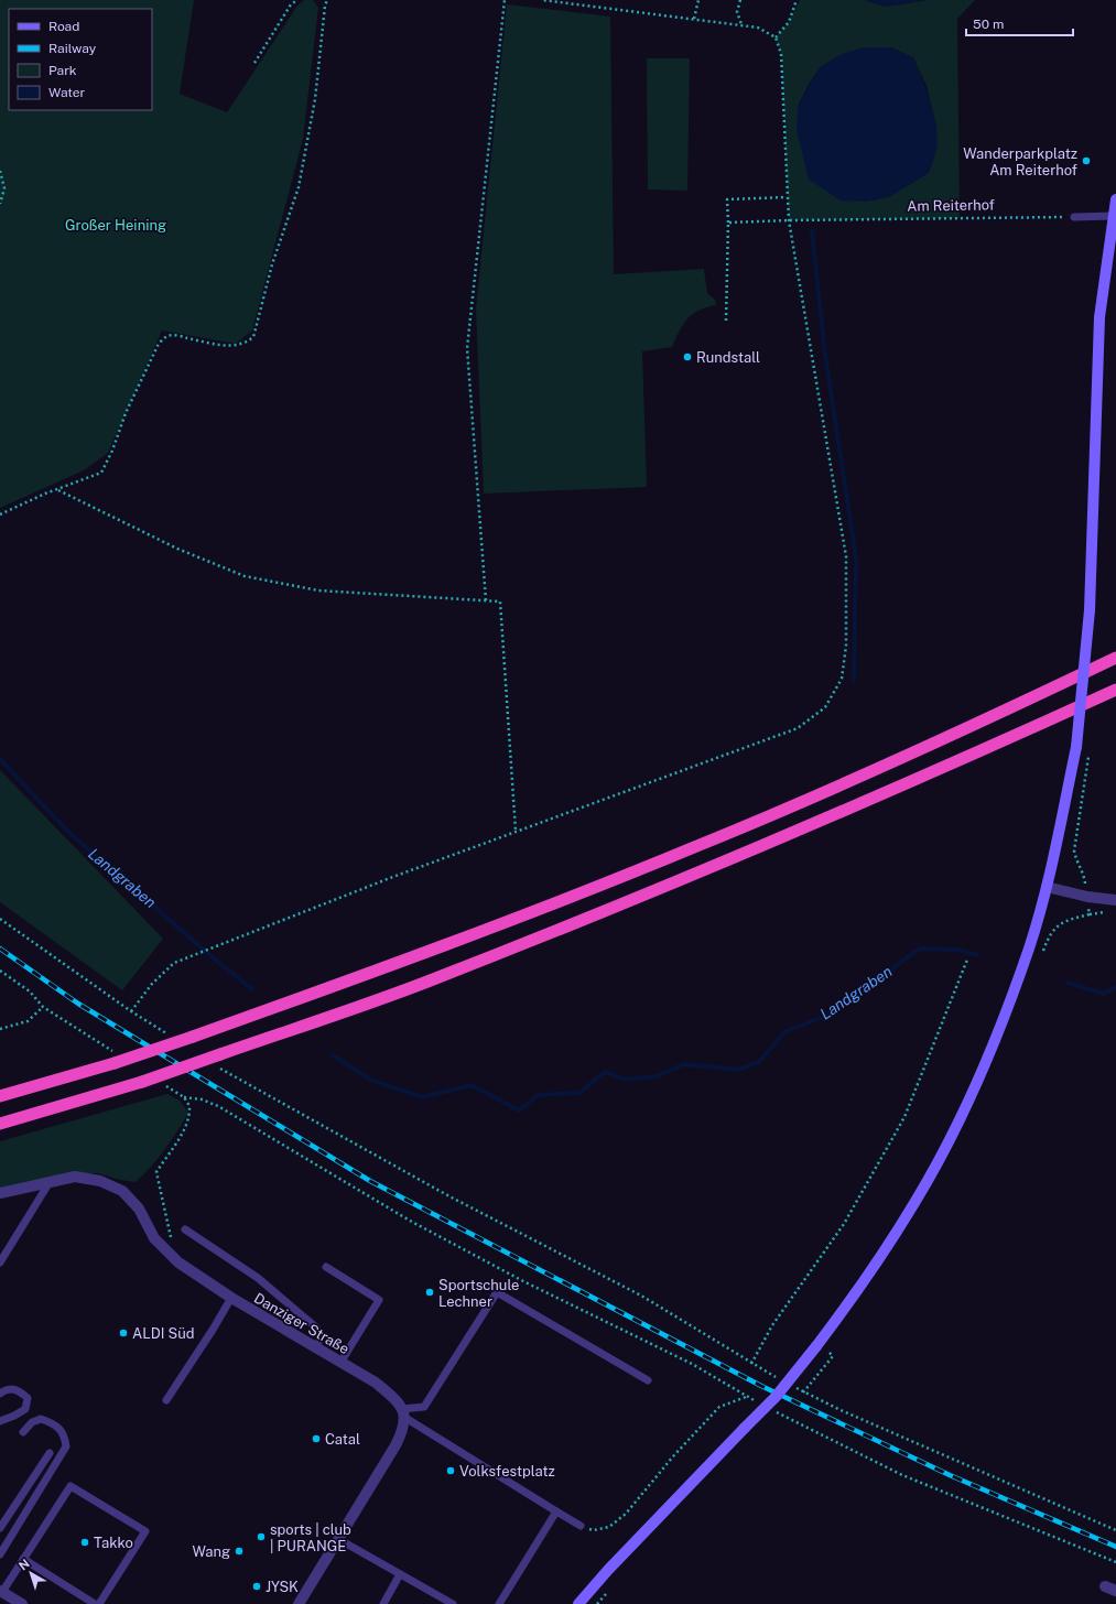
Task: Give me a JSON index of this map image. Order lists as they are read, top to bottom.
{
  "streets": {
    "street": ["Danziger Straße"],
    "path": ["Am Reiterhof"]
  },
  "water": ["Landgraben"],
  "parks": ["Großer Heining"],
  "places": [
    "Wanderparkplatz Am Reiterhof",
    "Rundstall",
    "Sportschule Lechner",
    "ALDI Süd",
    "Catal",
    "Volksfestplatz",
    "sports | club | PURANGE",
    "Takko",
    "Wang",
    "JYSK"
  ],
  "legend": [
    "Road",
    "Railway",
    "Park",
    "Water"
  ],
  "scale_bar": "50 m",
  "north": "top left"
}
